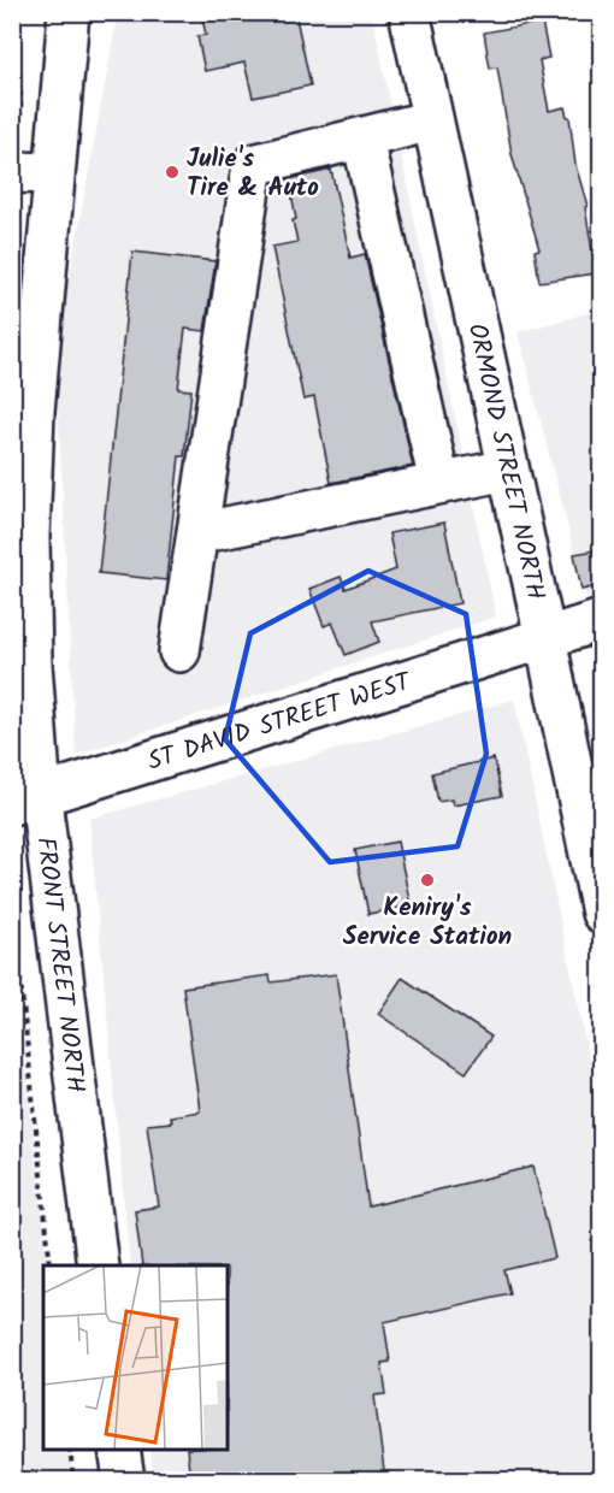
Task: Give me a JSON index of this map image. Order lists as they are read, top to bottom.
{
  "streets": {
    "street": ["ORMOND STREET NORTH", "ST DAVID STREET WEST", "FRONT STREET NORTH"]
  },
  "crossings": [
    ["ORMOND STREET NORTH", "ST DAVID STREET WEST"],
    ["ST DAVID STREET WEST", "FRONT STREET NORTH"]
  ],
  "places": ["Julie's Tire & Auto", "Keniry's Service Station"]
}
